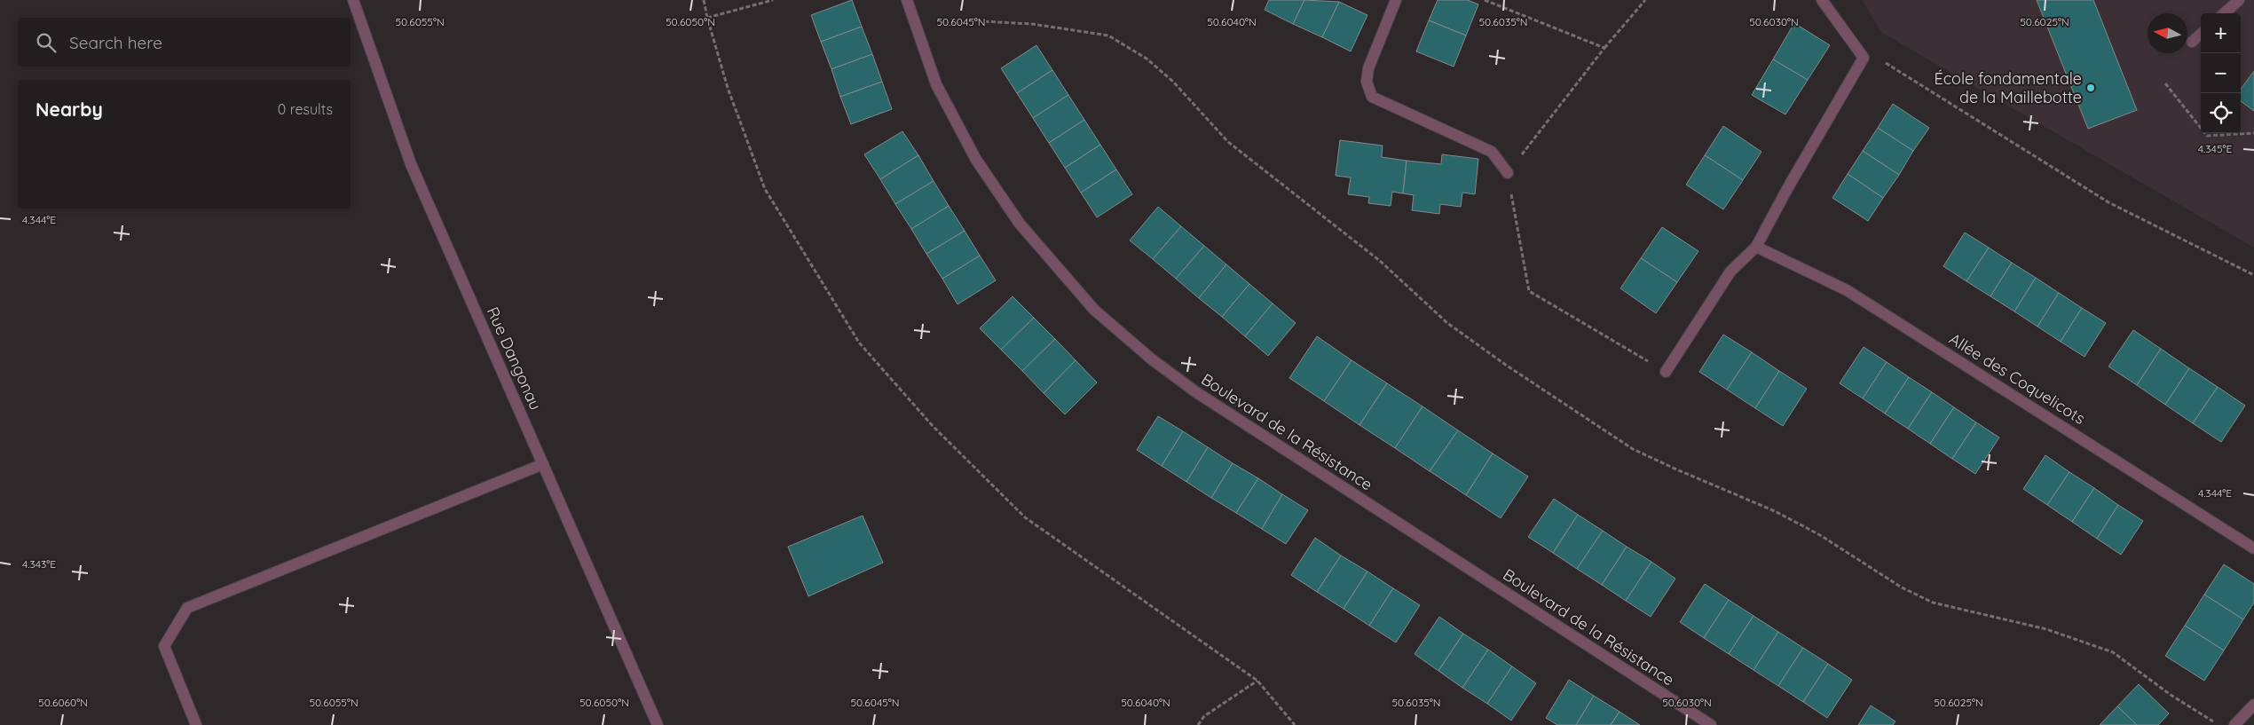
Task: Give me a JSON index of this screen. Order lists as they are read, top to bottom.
{
  "streets": {
    "street": ["Rue Dangonau", "Allée des Coquelicots", "Boulevard de la Résistance"]
  },
  "places": ["École fondamentale de la Maillebotte"],
  "north": "left",
  "page": {
    "map_buttons": ["+", "−"],
    "search": "Search here",
    "heading": ["Nearby", "0 results"]
  },
  "coordinates": [
    "50.6055°N",
    "50.6050°N",
    "50.6045°N",
    "50.6040°N",
    "50.6035°N",
    "50.6030°N",
    "50.6025°N",
    "4.345°E",
    "4.344°E",
    "4.343°E",
    "50.6060°N"
  ]
}
